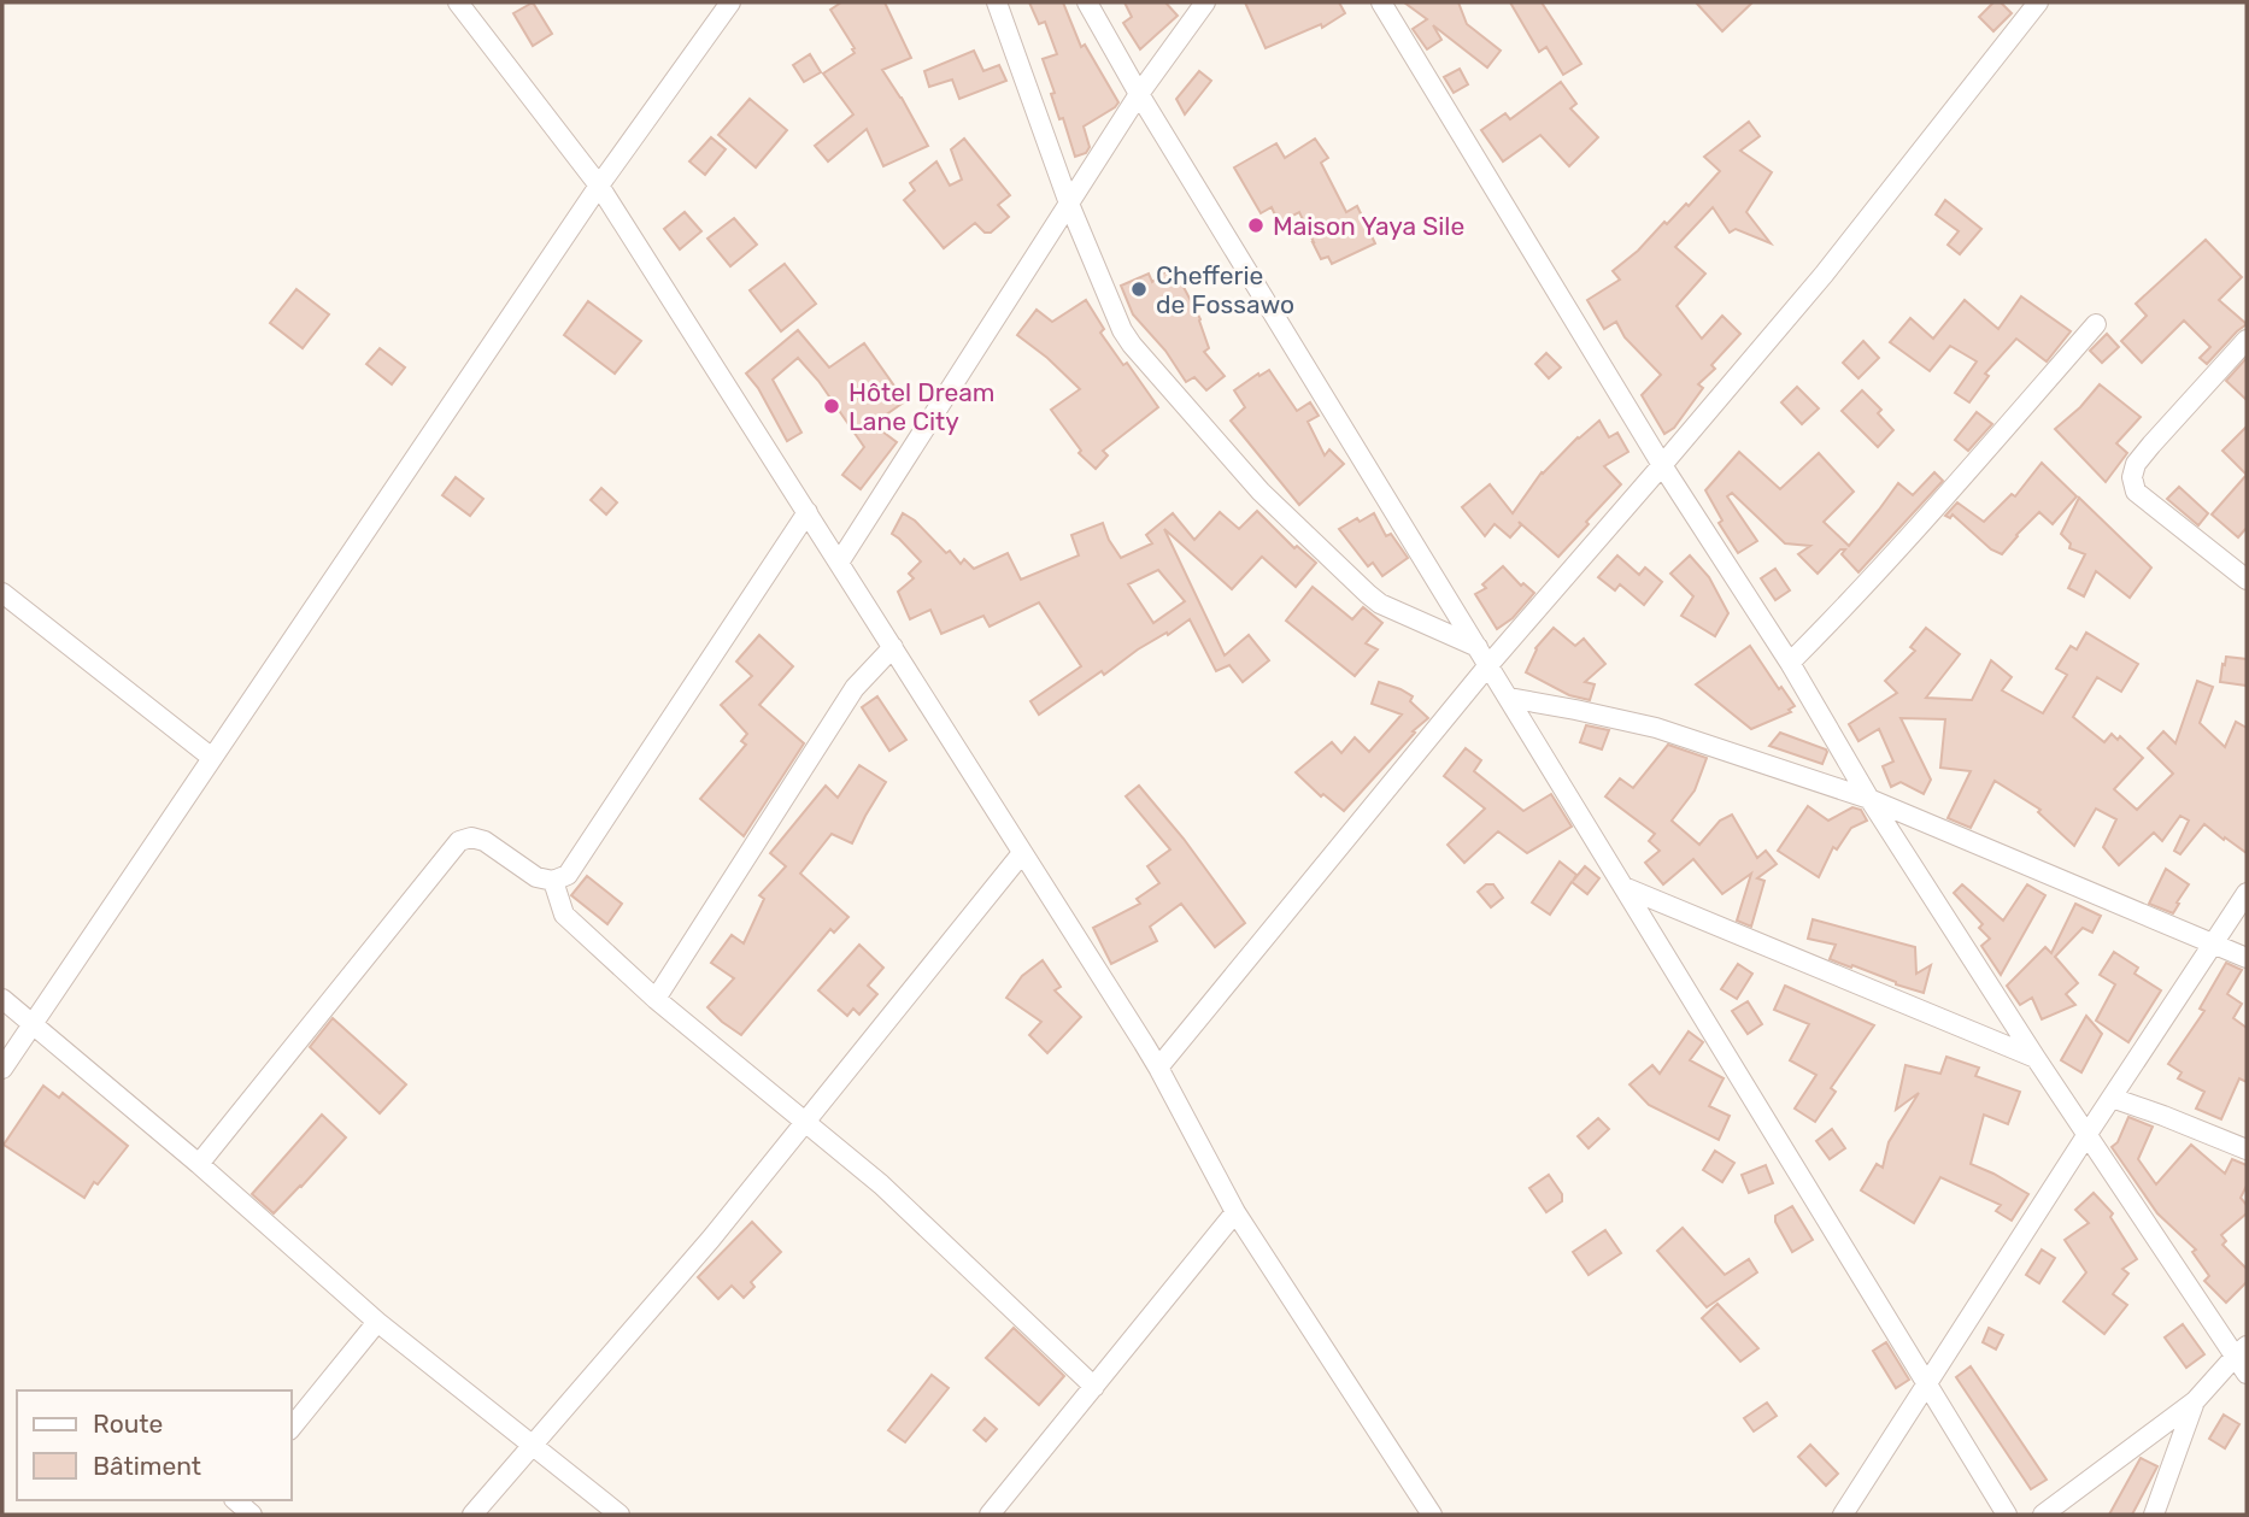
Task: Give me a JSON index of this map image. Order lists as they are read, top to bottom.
{
  "places": ["Maison Yaya Sile", "Chefferie de Fossawo", "Hôtel Dream Lane City"],
  "legend": ["Route", "Bâtiment"]
}
